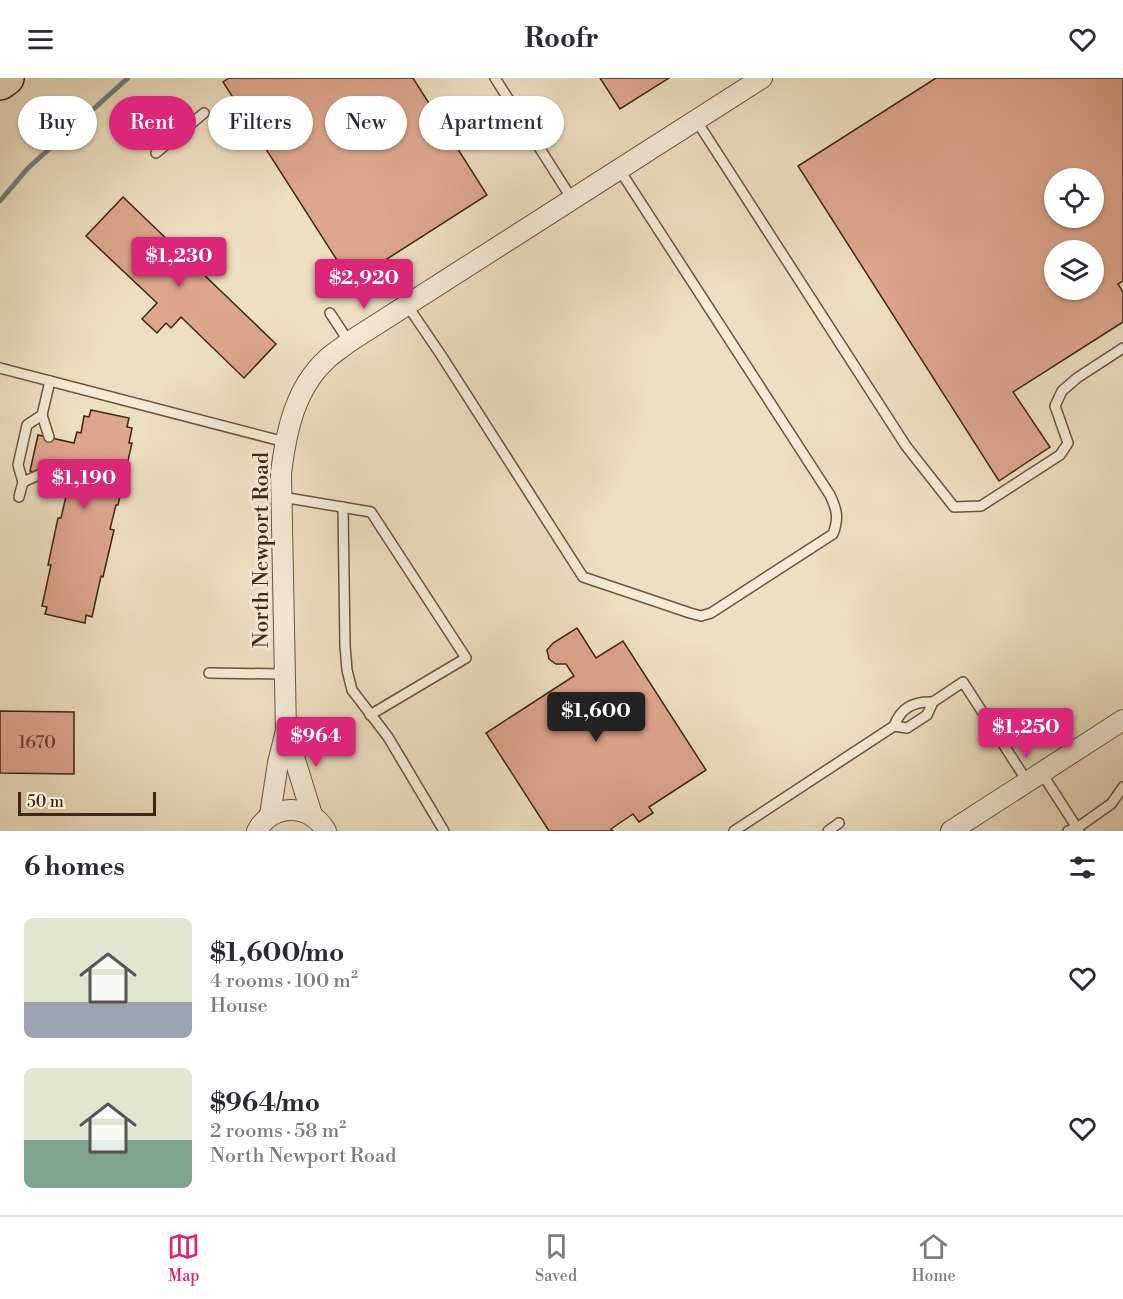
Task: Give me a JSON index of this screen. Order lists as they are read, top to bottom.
{
  "streets": {
    "street": ["North Newport Road"]
  },
  "house_numbers": ["1670"],
  "scale_bar": "50 m",
  "page": {
    "header": "Roofr",
    "chip": [
      "Buy",
      "Rent",
      "Filters",
      "New",
      "Apartment"
    ],
    "price": [
      "$1,230",
      "$2,920",
      "$1,190",
      "$1,600",
      "$1,250",
      "$964"
    ],
    "scale": "50 m",
    "heading": "6 homes",
    "list": [
      {
        "name": "$1,600/mo",
        "note": "4 rooms · 100 m² · House"
      },
      {
        "name": "$964/mo",
        "note": "2 rooms · 58 m² · North Newport Road"
      }
    ],
    "tabs": ["Map", "Saved", "Home"]
  }
}
